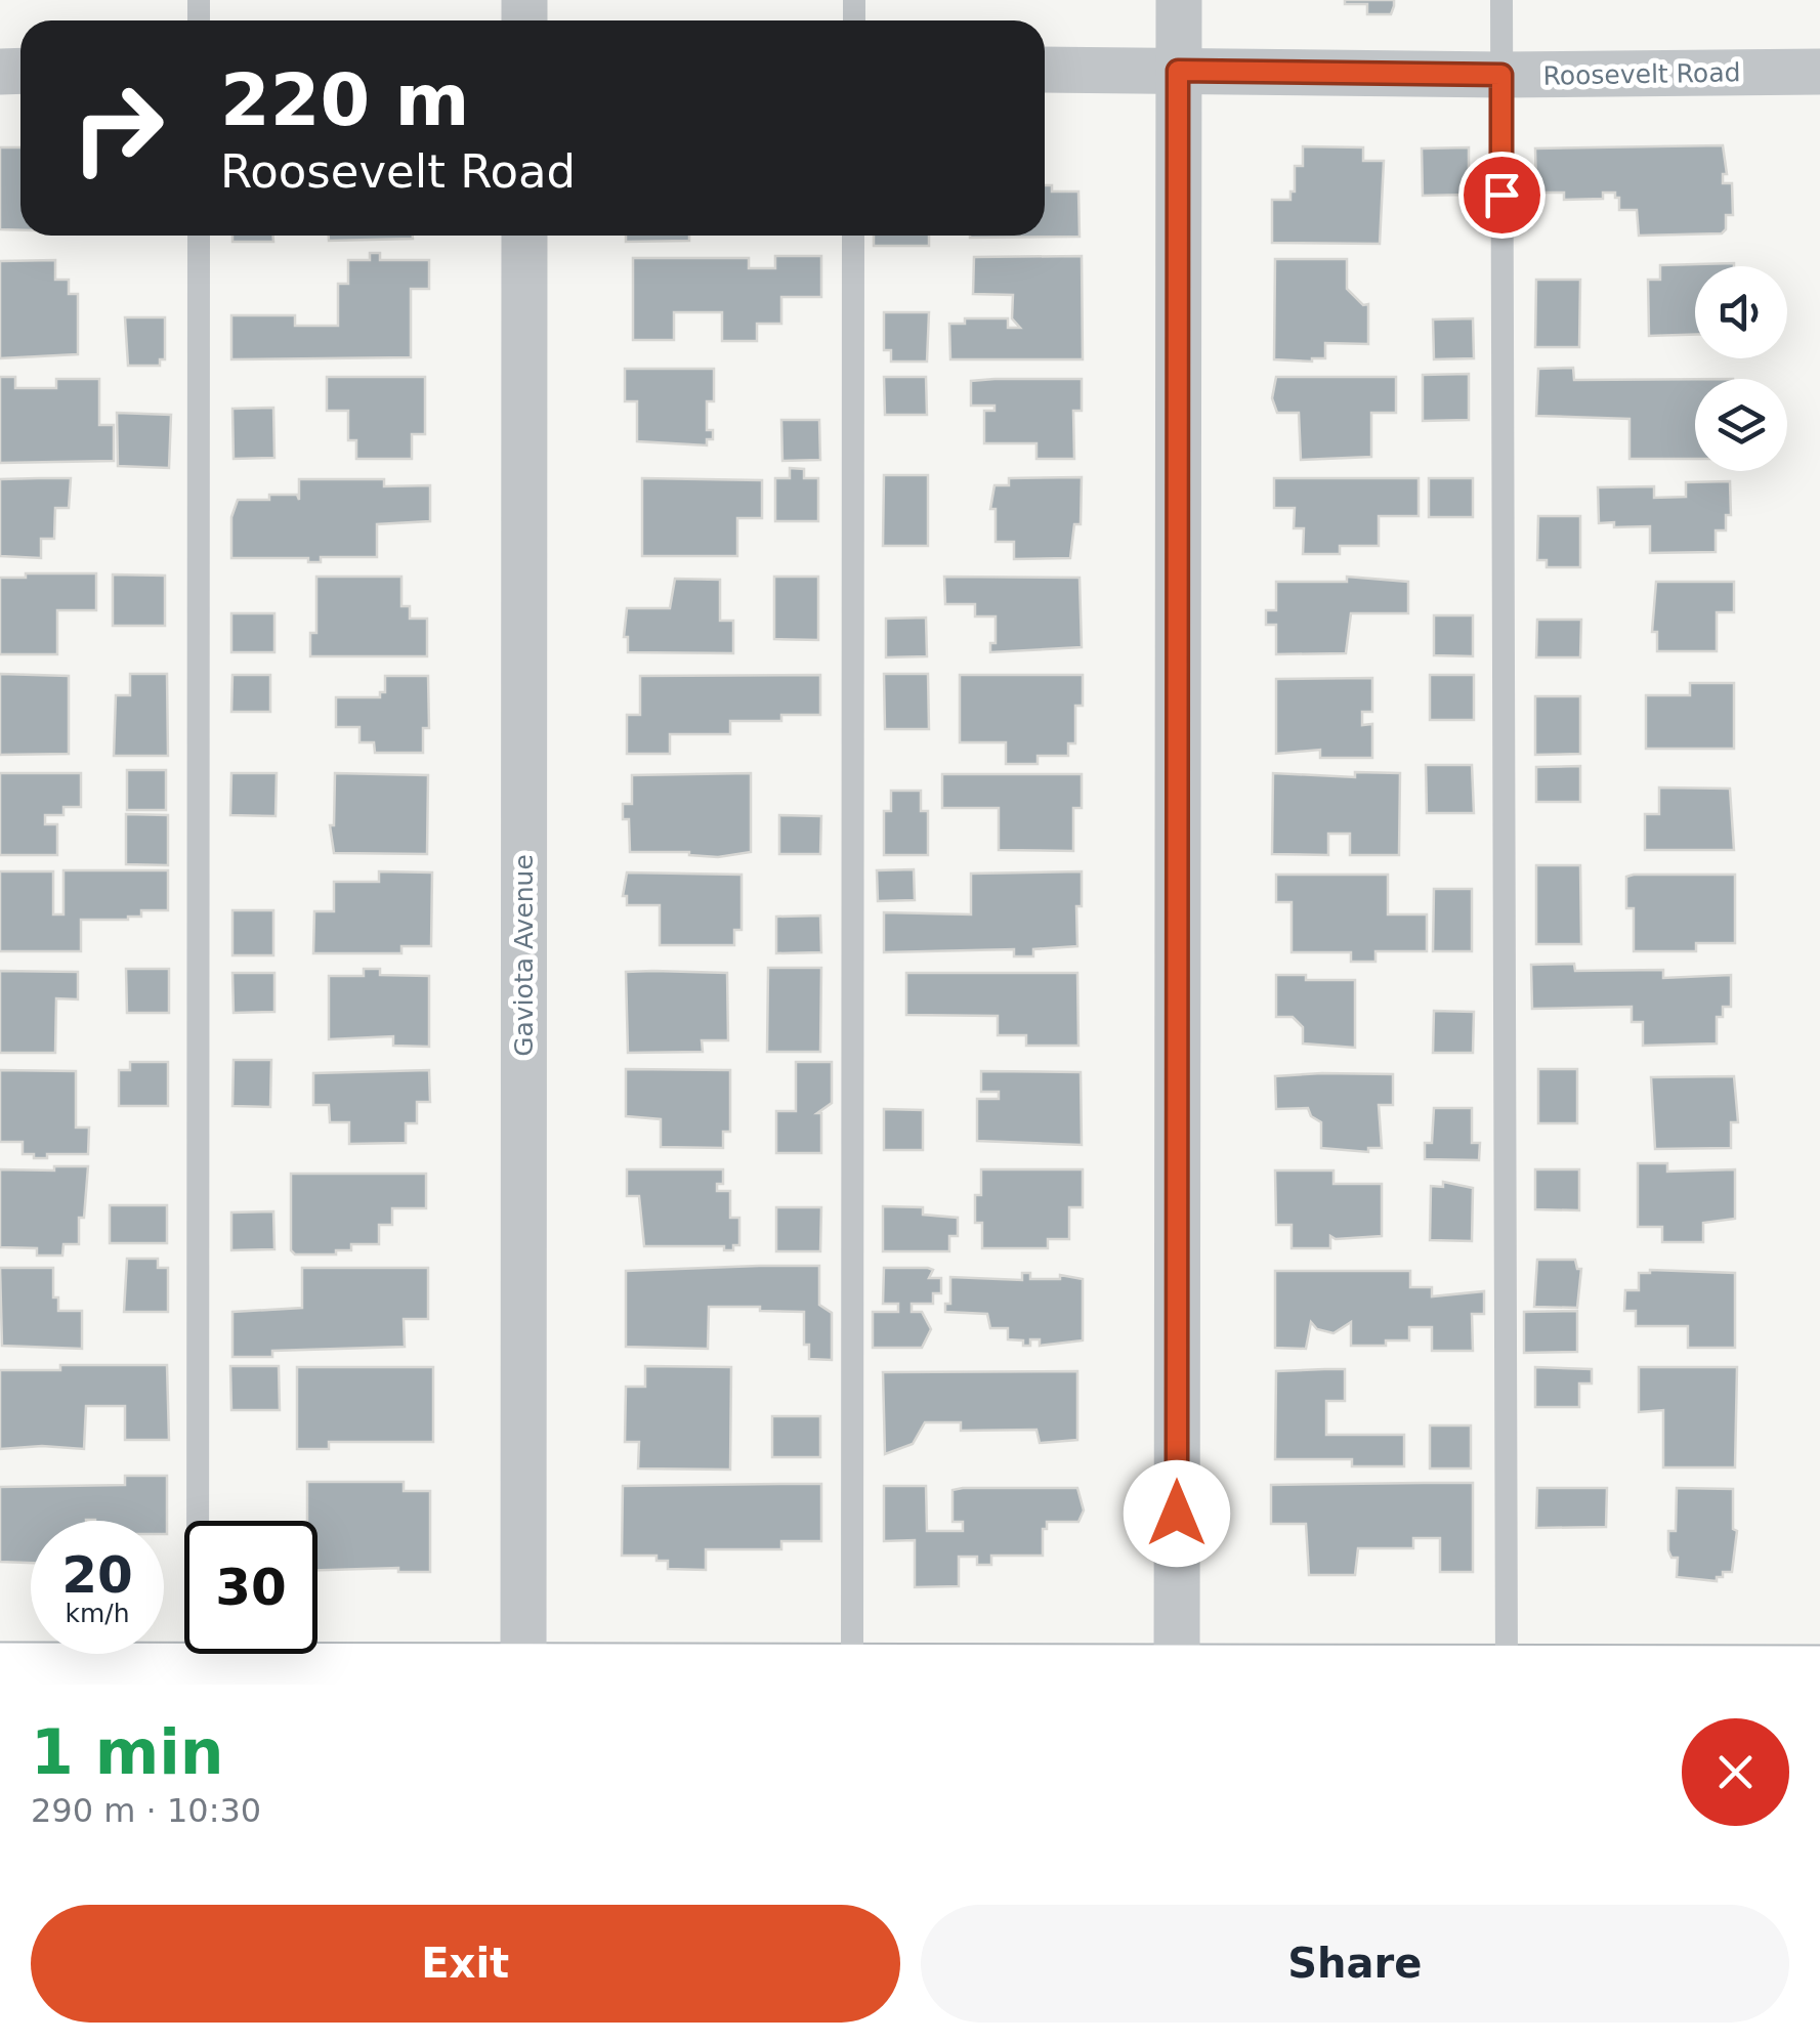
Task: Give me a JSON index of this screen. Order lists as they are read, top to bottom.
{
  "streets": {
    "street": ["Roosevelt Road", "Gaviota Avenue"]
  },
  "page": {
    "turn": ["220 m", "Roosevelt Road"],
    "speed": "20 km/h",
    "limit": "30",
    "heading": ["1 min", "290 m · 10:30"],
    "buttons": ["Exit", "Share"]
  }
}
